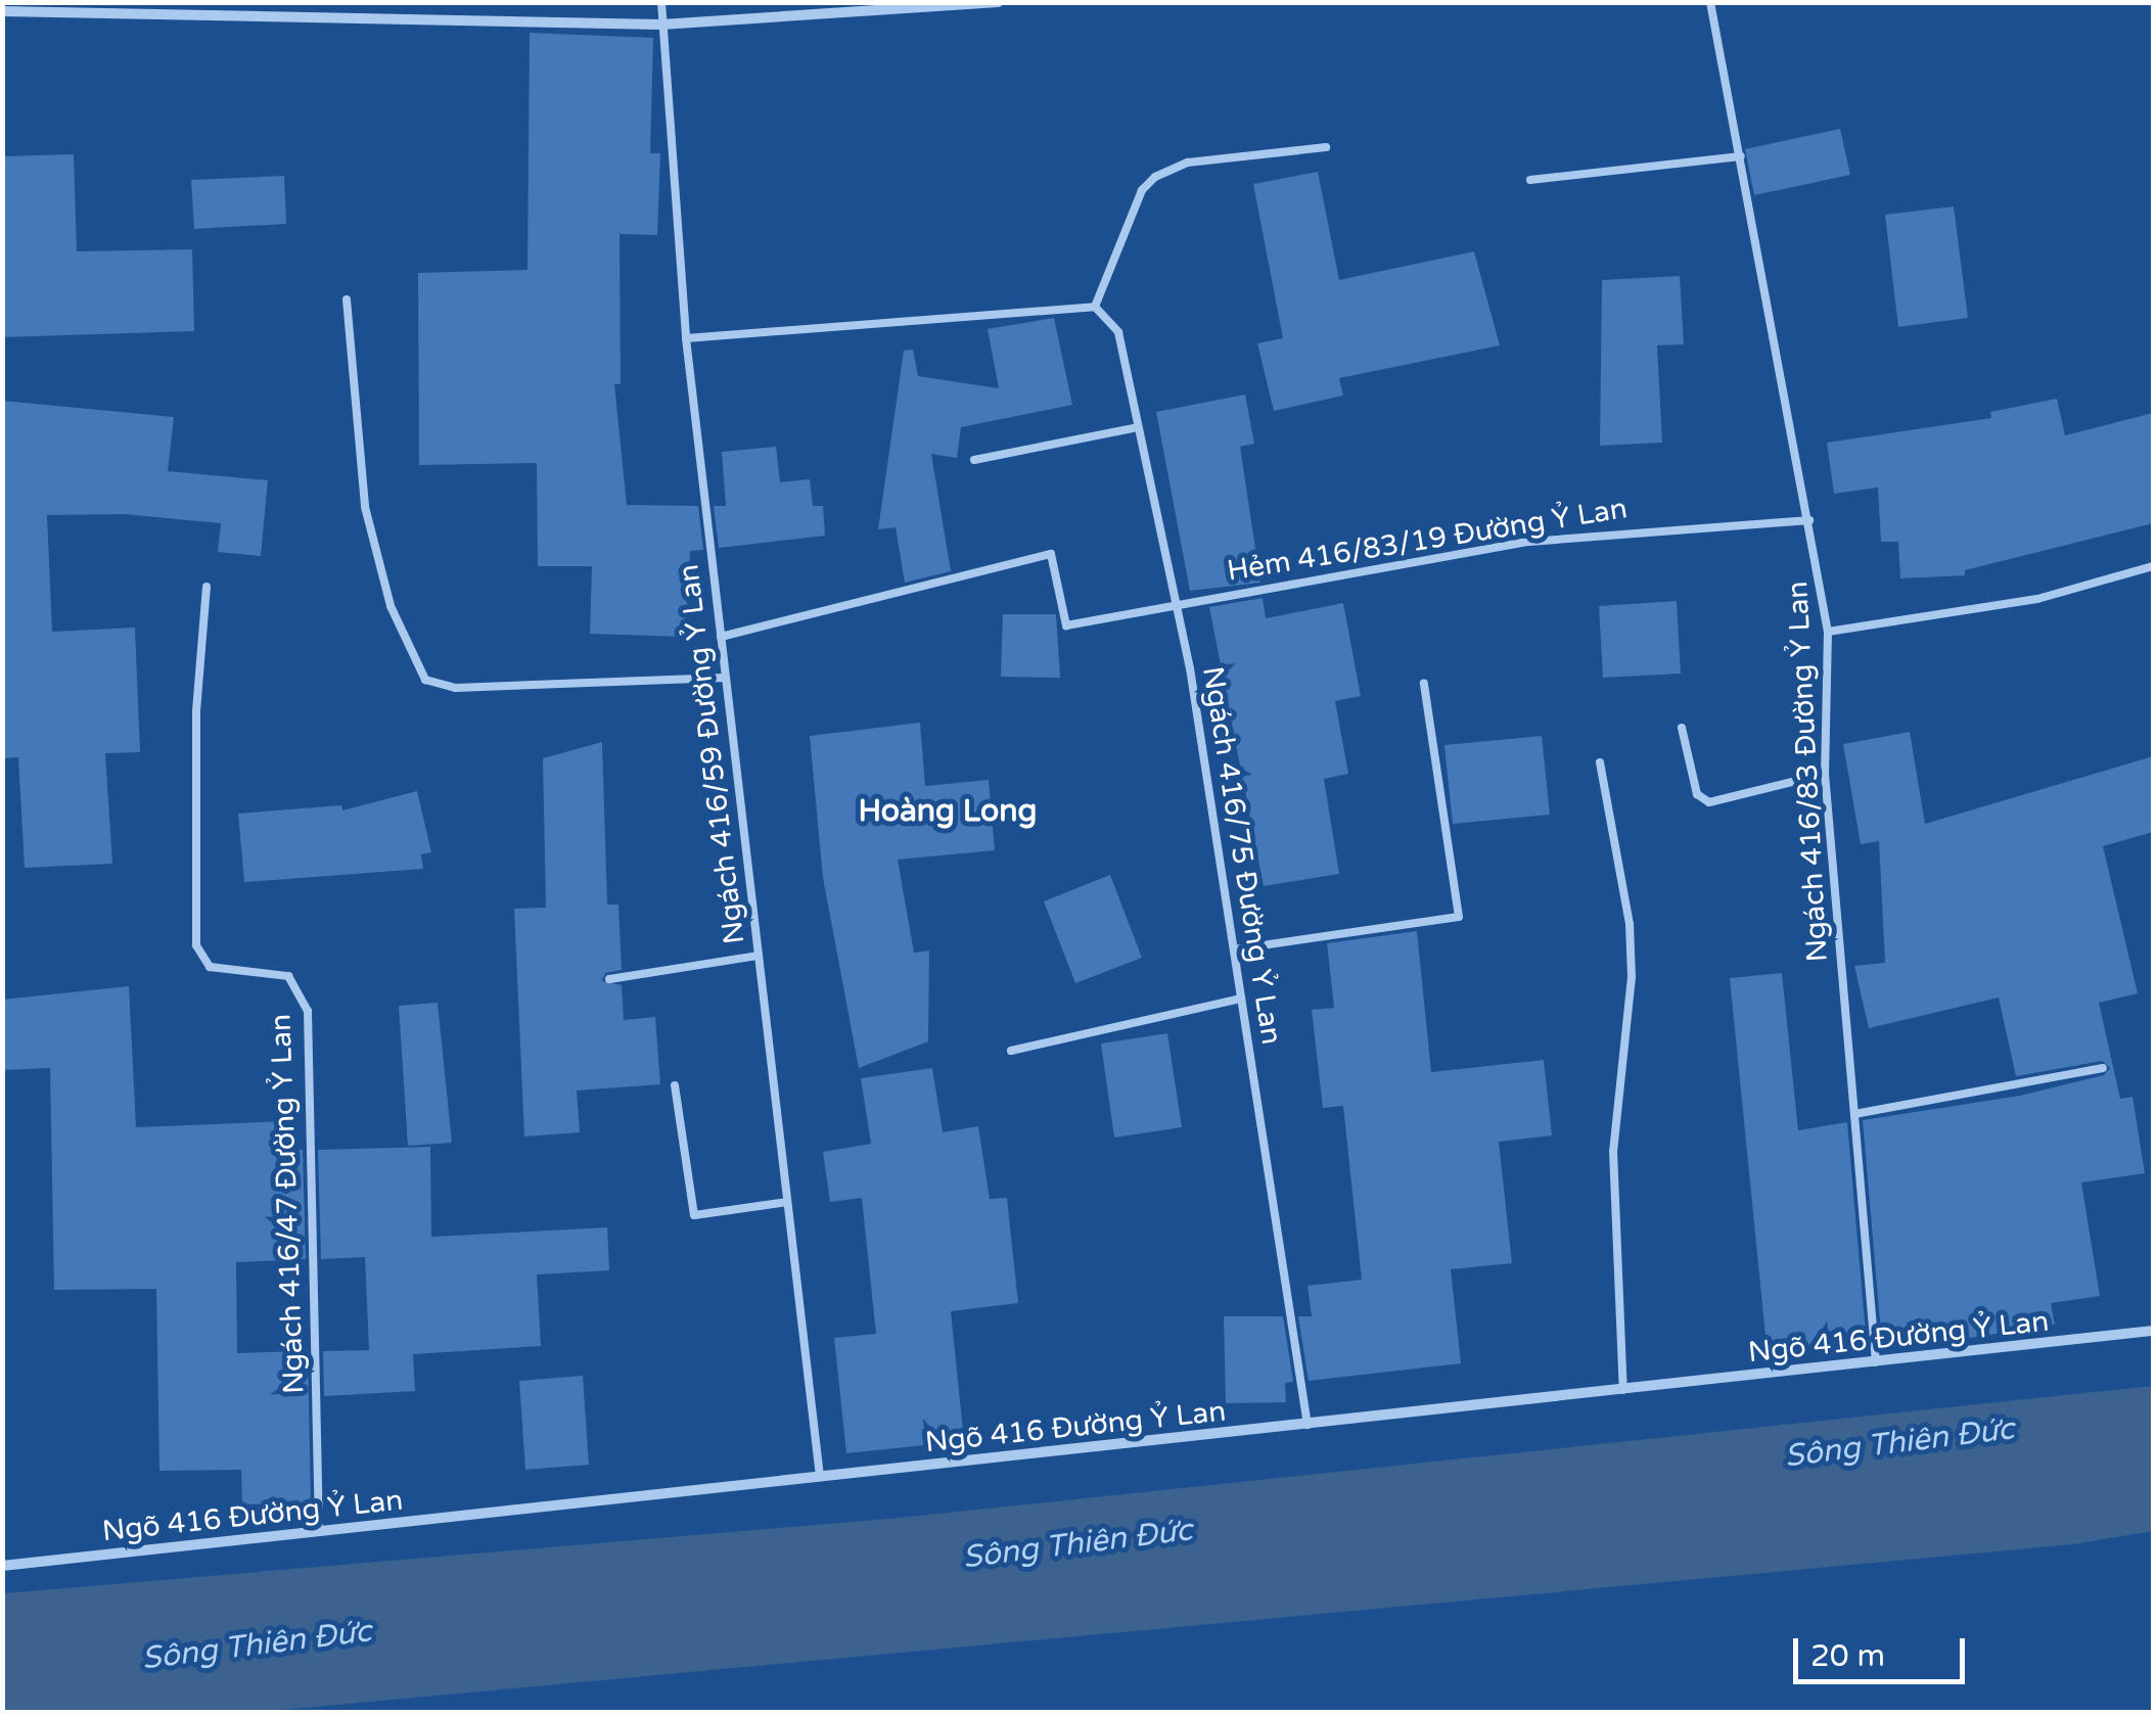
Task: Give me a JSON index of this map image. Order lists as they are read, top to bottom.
{
  "streets": {
    "street": ["Ngõ 416 Đường Ỷ Lan"],
    "lane": [
      "Hẻm 416/83/19 Đường Ỷ Lan",
      "Ngách 416/59 Đường Ỷ Lan",
      "Ngách 416/83 Đường Ỷ Lan",
      "Ngách 416/75 Đường Ỷ Lan",
      "Ngách 416/47 Đường Ỷ Lan"
    ]
  },
  "crossings": [
    ["Hẻm 416/83/19 Đường Ỷ Lan", "Ngách 416/59 Đường Ỷ Lan"],
    ["Hẻm 416/83/19 Đường Ỷ Lan", "Ngách 416/83 Đường Ỷ Lan"],
    ["Hẻm 416/83/19 Đường Ỷ Lan", "Ngách 416/75 Đường Ỷ Lan"],
    ["Ngách 416/59 Đường Ỷ Lan", "Ngõ 416 Đường Ỷ Lan"],
    ["Ngách 416/83 Đường Ỷ Lan", "Ngõ 416 Đường Ỷ Lan"],
    ["Ngách 416/75 Đường Ỷ Lan", "Ngõ 416 Đường Ỷ Lan"],
    ["Ngách 416/47 Đường Ỷ Lan", "Ngõ 416 Đường Ỷ Lan"]
  ],
  "districts": ["Hoàng Long"],
  "water": ["Sông Thiên Đức"],
  "scale_bar": "20 m"
}
